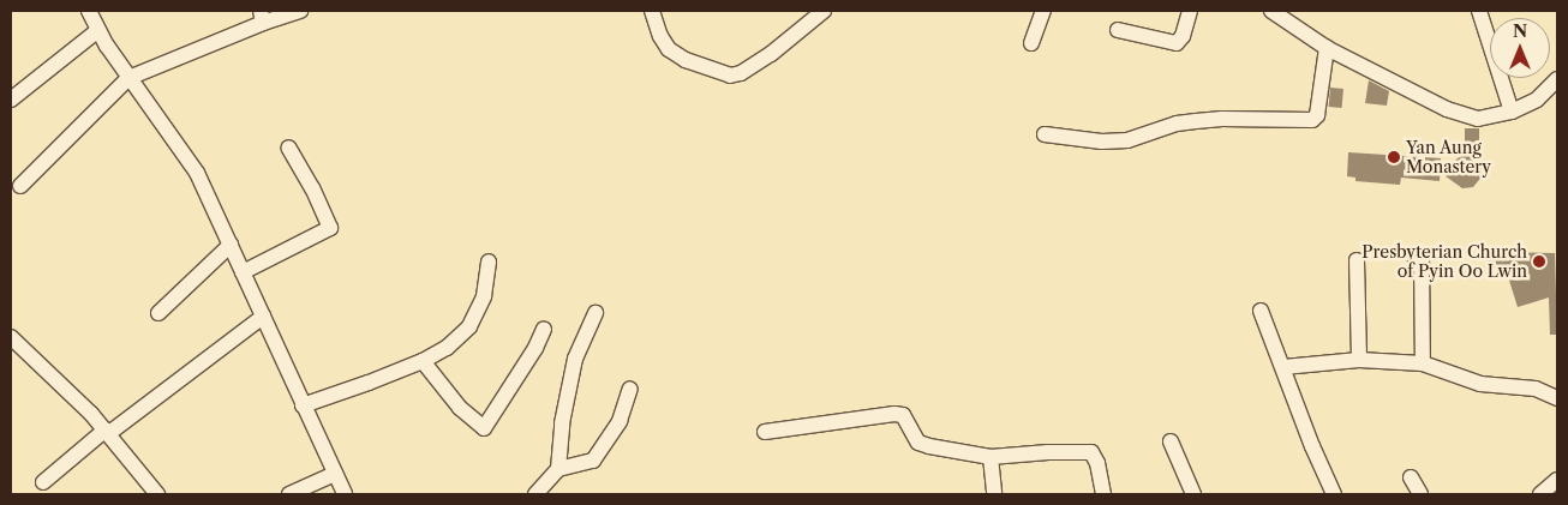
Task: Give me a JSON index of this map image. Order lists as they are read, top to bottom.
{
  "places": ["Yan Aung Monastery", "Presbyterian Church of Pyin Oo Lwin"],
  "north": "top"
}
